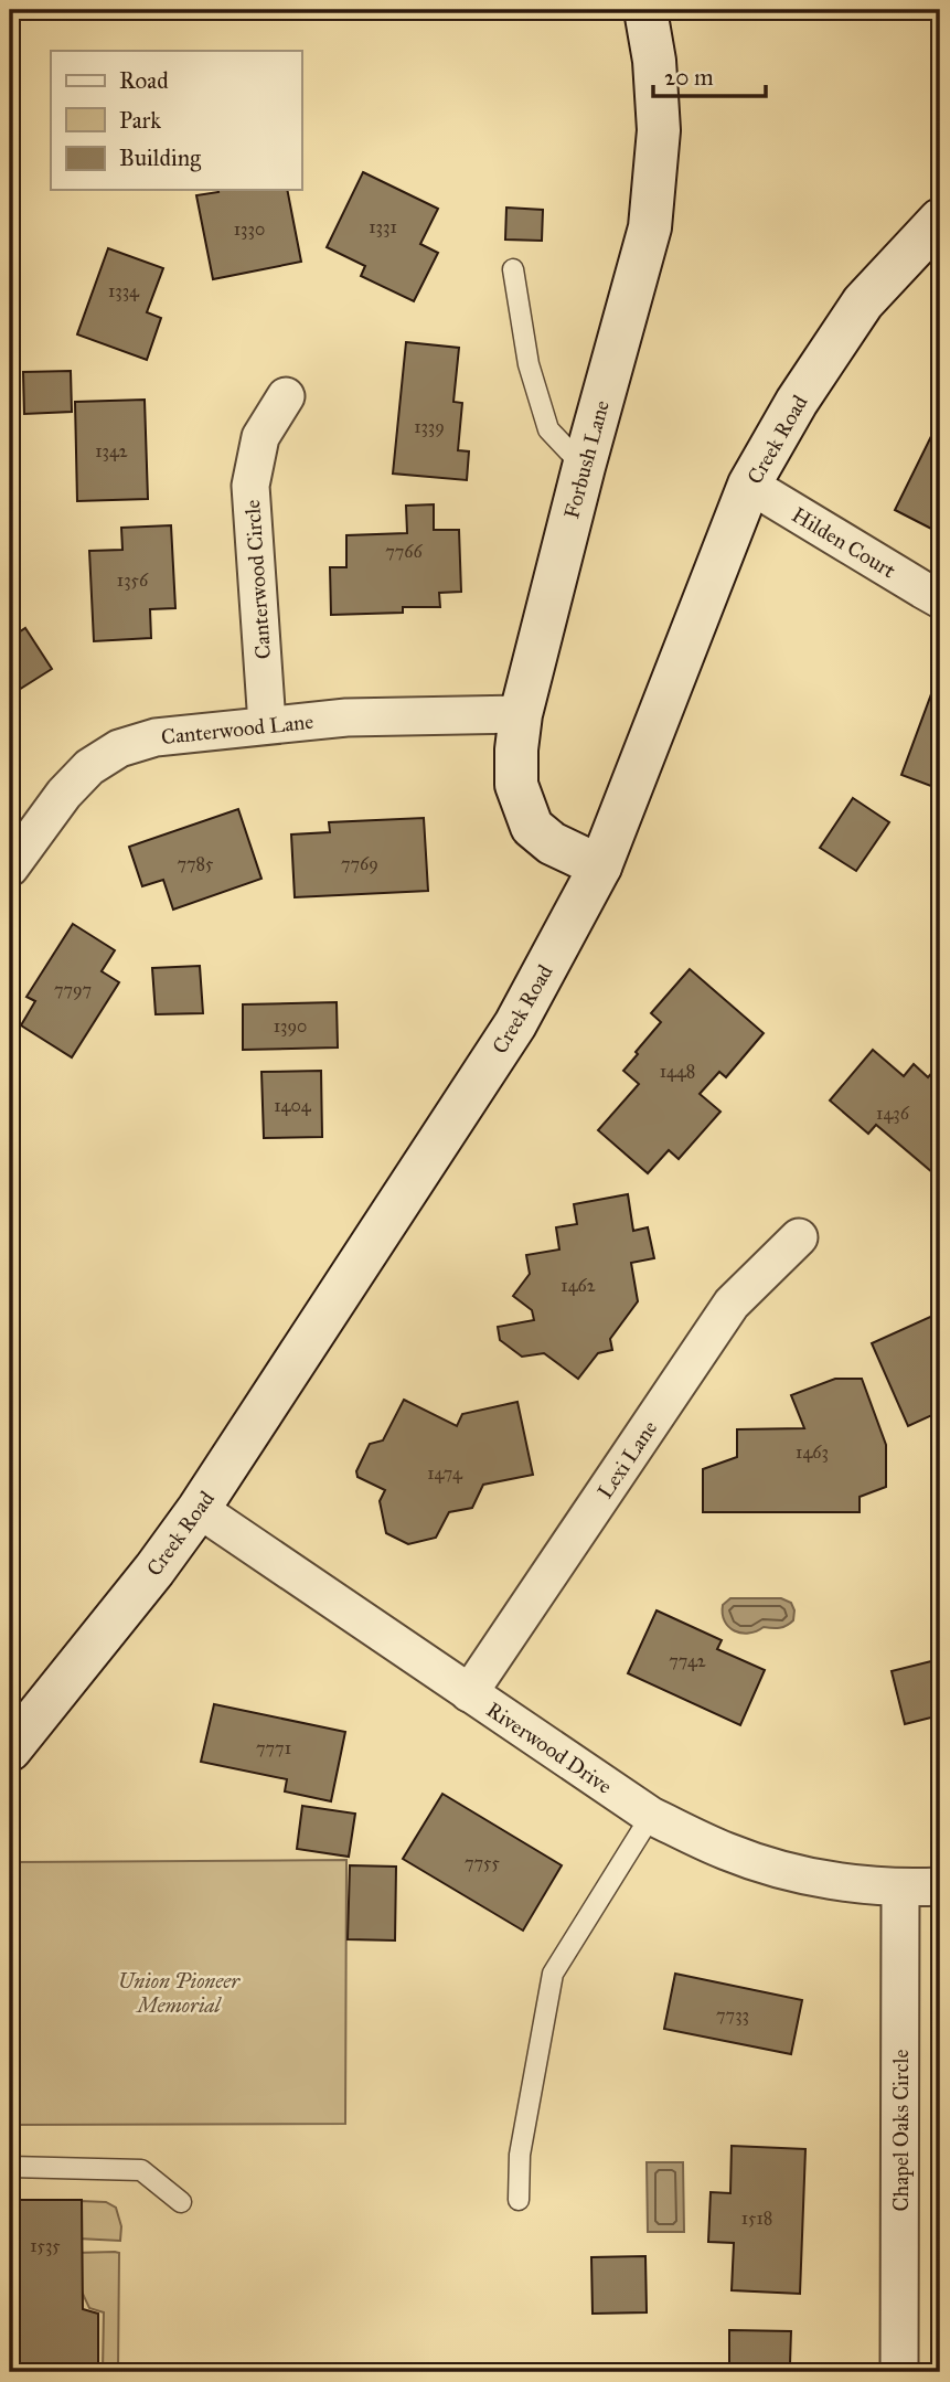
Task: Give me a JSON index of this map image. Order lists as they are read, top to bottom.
{
  "streets": {
    "street": [
      "Creek Road",
      "Forbush Lane",
      "Hilden Court",
      "Canterwood Circle",
      "Canterwood Lane",
      "Lexi Lane",
      "Riverwood Drive",
      "Chapel Oaks Circle"
    ]
  },
  "crossings": [
    ["Creek Road", "Forbush Lane"],
    ["Creek Road", "Hilden Court"],
    ["Creek Road", "Riverwood Drive"],
    ["Forbush Lane", "Canterwood Lane"],
    ["Canterwood Circle", "Canterwood Lane"],
    ["Lexi Lane", "Riverwood Drive"],
    ["Riverwood Drive", "Chapel Oaks Circle"]
  ],
  "parks": ["Union Pioneer Memorial"],
  "house_numbers": [
    "1331",
    "1330",
    "1334",
    "1339",
    "1342",
    "7766",
    "1356",
    "7785",
    "7769",
    "7797",
    "1390",
    "1448",
    "1404",
    "1436",
    "1462",
    "1463",
    "1474",
    "7742",
    "7771",
    "7755",
    "7733",
    "1518",
    "1535"
  ],
  "legend": ["Road", "Park", "Building"],
  "scale_bar": "20 m"
}
